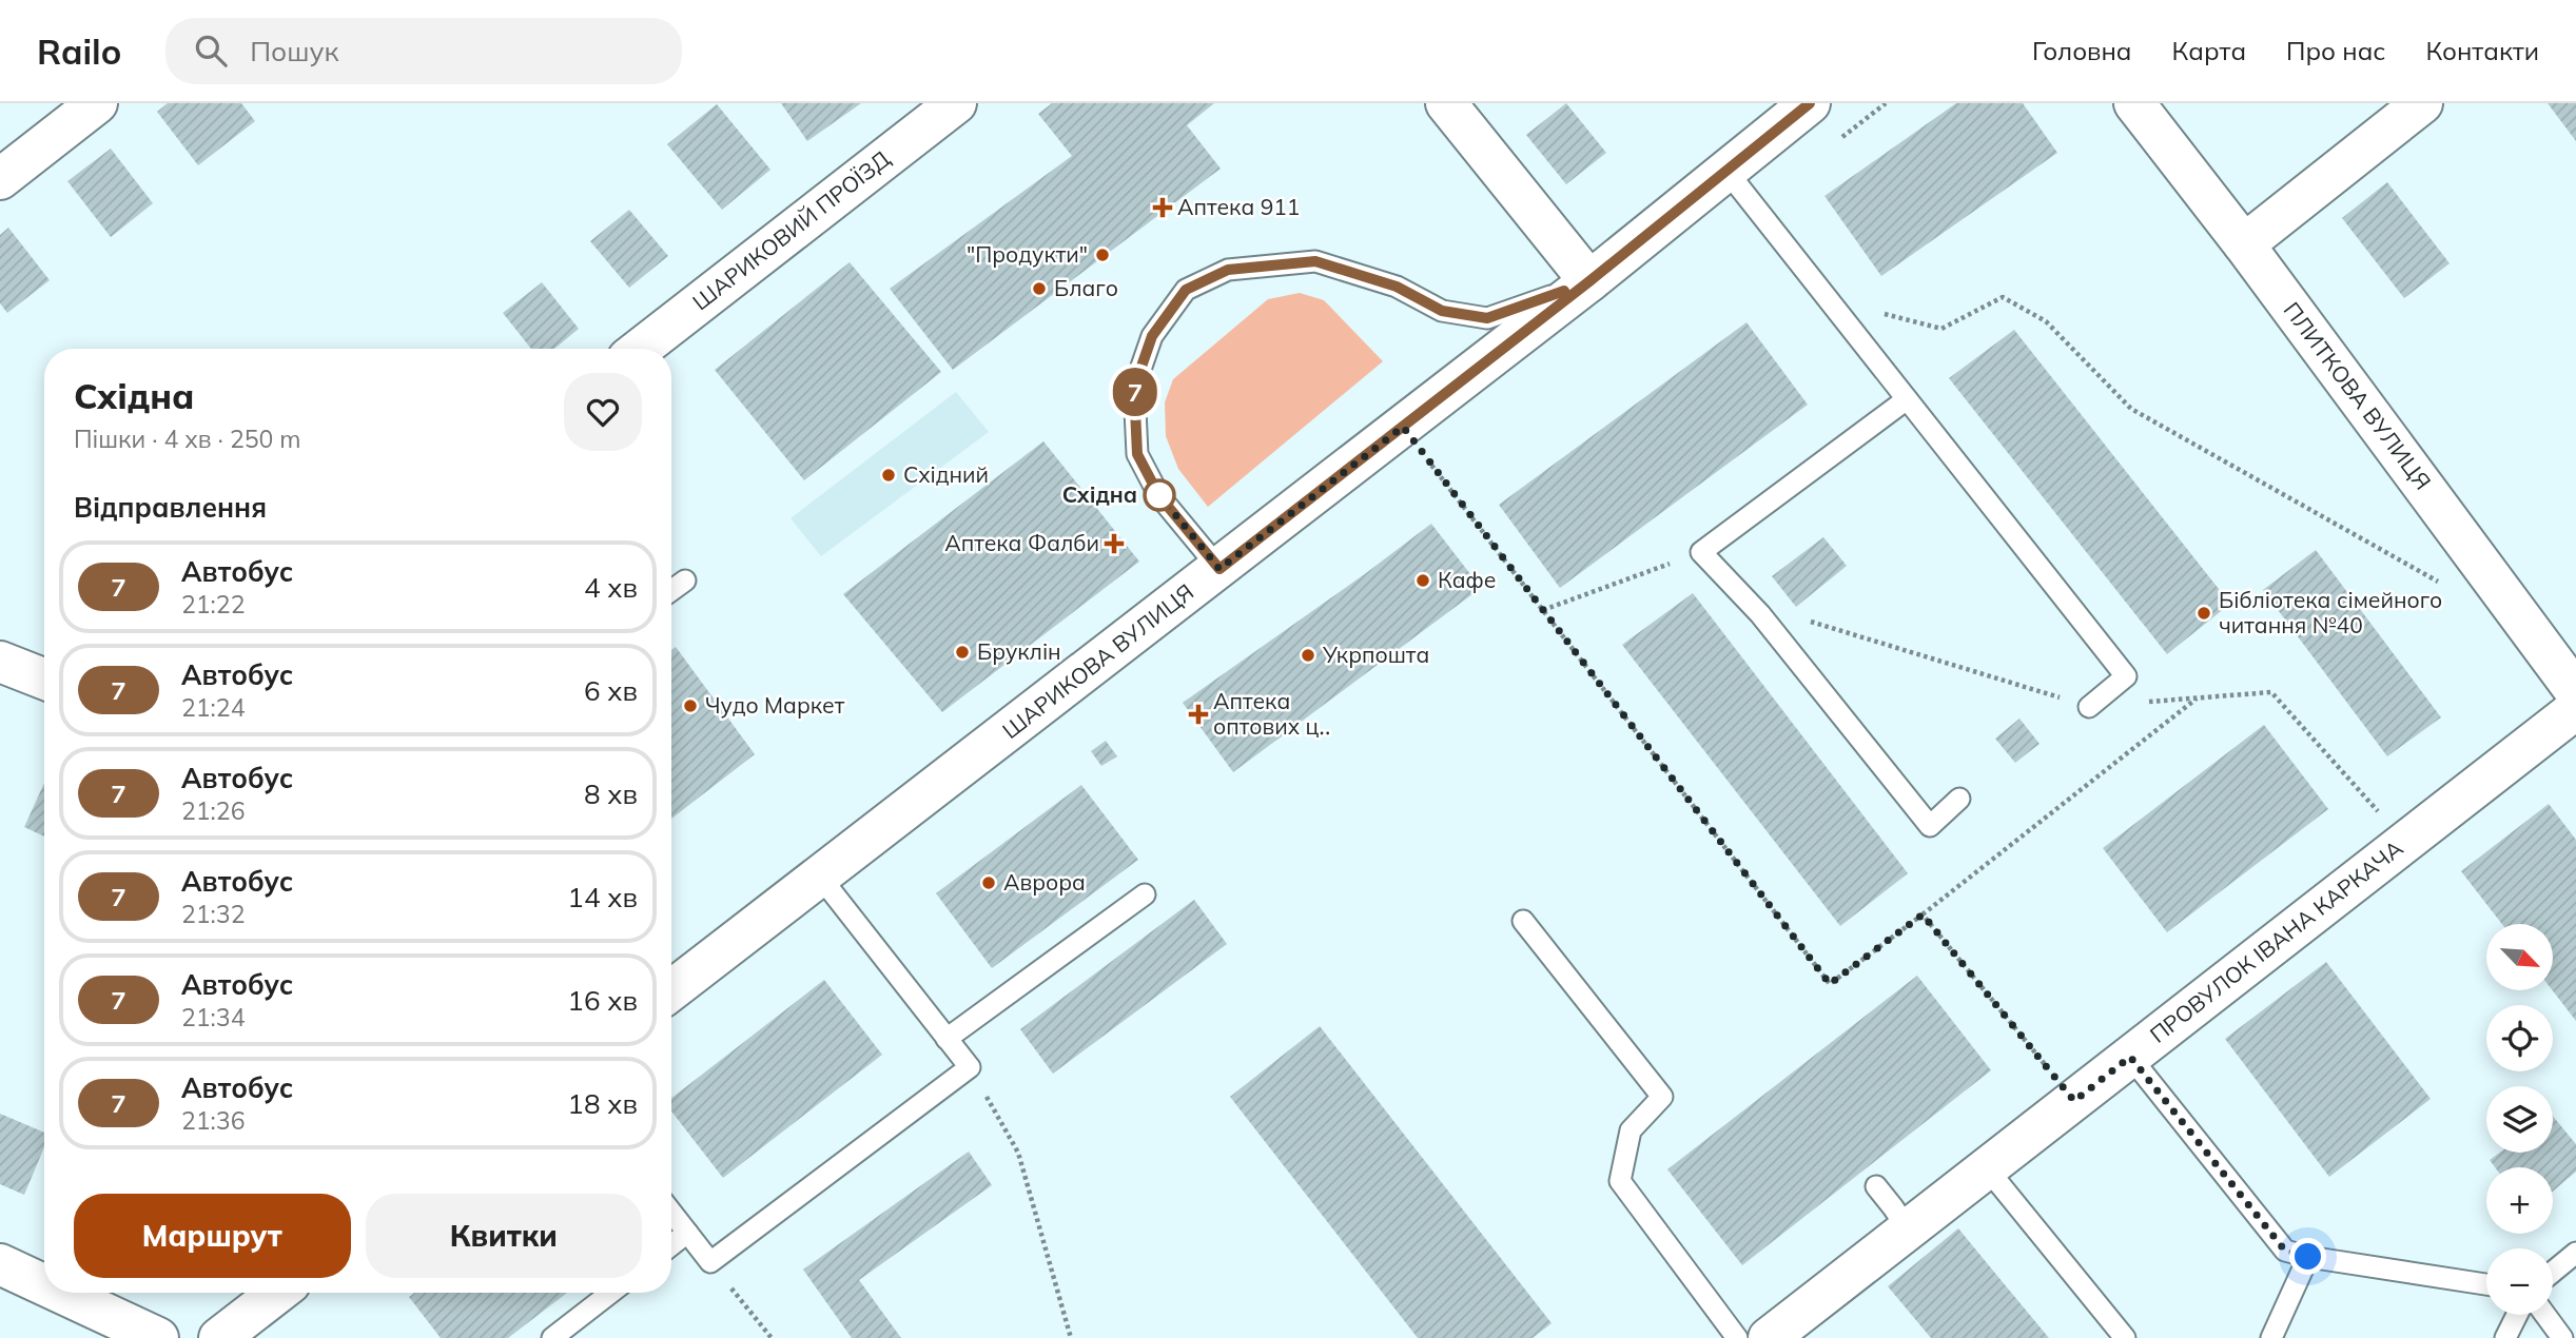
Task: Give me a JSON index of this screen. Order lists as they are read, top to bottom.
{
  "streets": {
    "street": [
      "ШАРИКОВИЙ ПРОЇЗД",
      "ПЛИТКОВА ВУЛИЦЯ",
      "ШАРИКОВА ВУЛИЦЯ",
      "ПРОВУЛОК ІВАНА КАРКАЧА"
    ]
  },
  "places": {
    "health": ["Аптека 911", "Аптека Фалби", "Аптека оптових ц‥"],
    "other": [
      "\"Продукти\"",
      "Благо",
      "Східний",
      "Східна",
      "Кафе",
      "Бібліотека сімейного читання №40",
      "Бруклін",
      "Укрпошта",
      "Чудо Маркет",
      "Аврора"
    ]
  },
  "lines": ["bus line 7"],
  "north": "bottom right",
  "page": {
    "header": "Railo",
    "search": "Пошук",
    "nav": [
      "Головна",
      "Карта",
      "Про нас",
      "Контакти"
    ],
    "on_map": "7",
    "heading": [
      ["Східна", "Пішки · 4 хв · 250 m"],
      "Відправлення"
    ],
    "list": [
      {
        "mark": "7",
        "name": "Автобус",
        "note": "21:22",
        "value": "4 хв"
      },
      {
        "mark": "7",
        "name": "Автобус",
        "note": "21:24",
        "value": "6 хв"
      },
      {
        "mark": "7",
        "name": "Автобус",
        "note": "21:26",
        "value": "8 хв"
      },
      {
        "mark": "7",
        "name": "Автобус",
        "note": "21:32",
        "value": "14 хв"
      },
      {
        "mark": "7",
        "name": "Автобус",
        "note": "21:34",
        "value": "16 хв"
      },
      {
        "mark": "7",
        "name": "Автобус",
        "note": "21:36",
        "value": "18 хв"
      }
    ],
    "map_buttons": ["+", "−"],
    "buttons": ["Маршрут", "Квитки"]
  }
}
